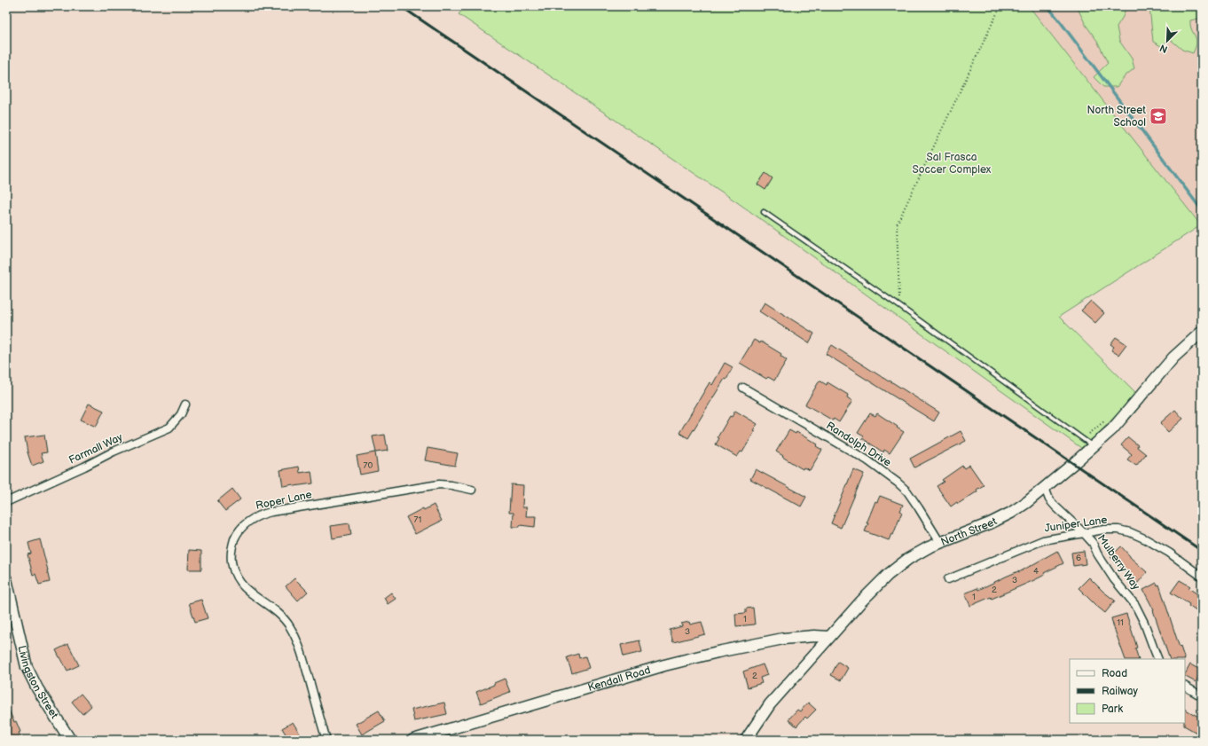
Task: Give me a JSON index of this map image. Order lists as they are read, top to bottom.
{
  "streets": {
    "main road": ["North Street", "Kendall Road", "Livingston Street"],
    "street": [
      "Randolph Drive",
      "Farmall Way",
      "Roper Lane",
      "Juniper Lane",
      "Mulberry Way"
    ]
  },
  "crossings": [
    ["Randolph Drive", "North Street"],
    ["Juniper Lane", "Mulberry Way"],
    ["North Street", "Mulberry Way"],
    ["North Street", "Kendall Road"]
  ],
  "parks": ["Sal Frasca Soccer Complex"],
  "places": {
    "school or university": ["North Street School"]
  },
  "house_numbers": [
    "70",
    "71",
    "6",
    "4",
    "3",
    "2",
    "1",
    "1",
    "11",
    "3",
    "2"
  ],
  "legend": ["Road", "Railway", "Park"],
  "north": "bottom left"
}
